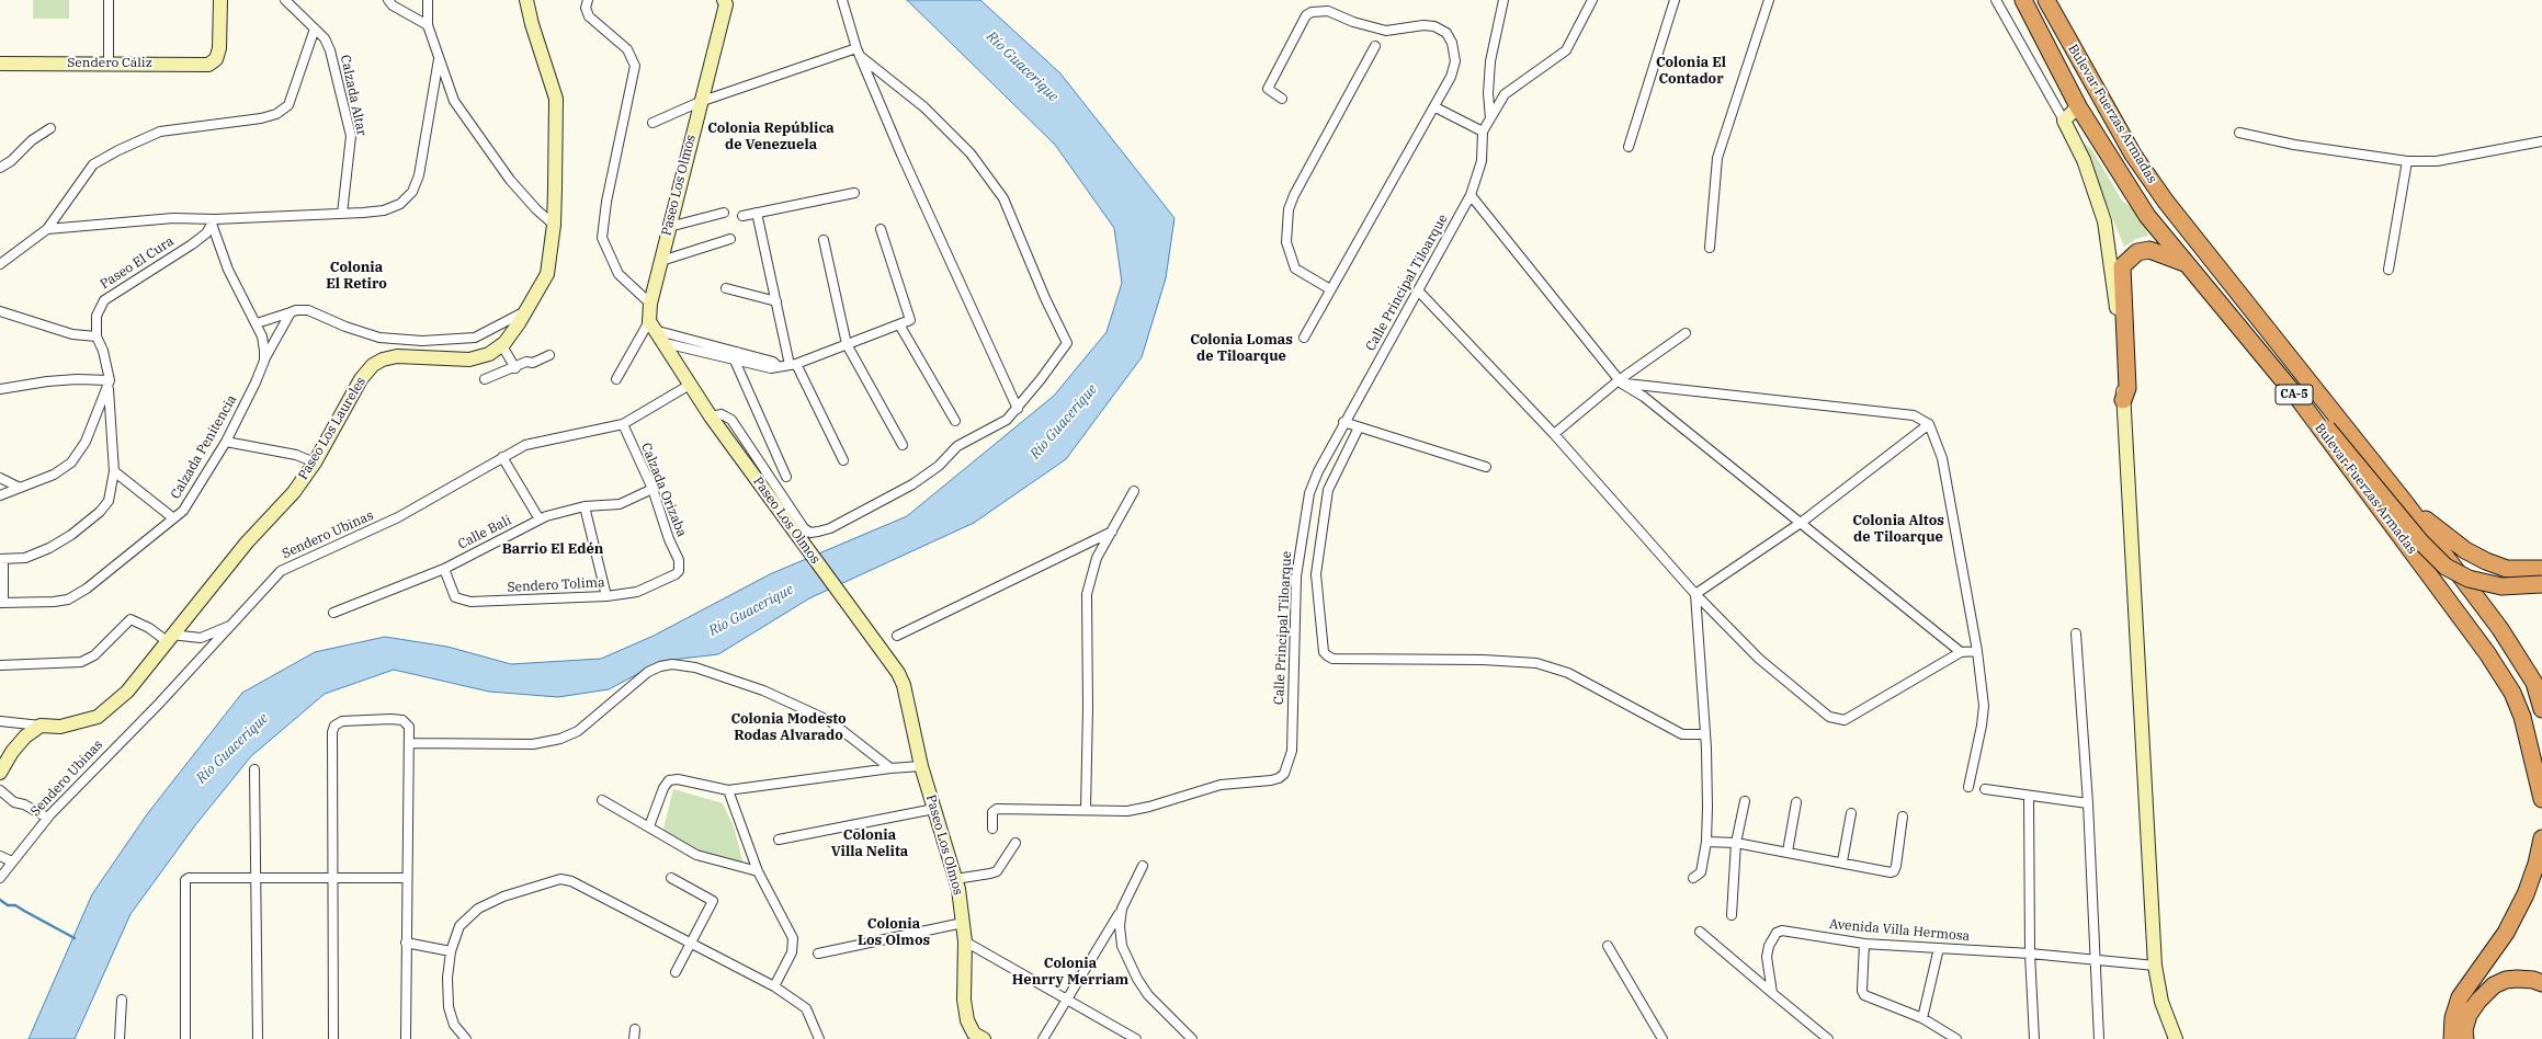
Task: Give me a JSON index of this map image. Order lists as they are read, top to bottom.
{
  "streets": {
    "highway": ["Bulevar Fuerzas Armadas", "CA-5"],
    "street": [
      "Sendero Cáliz",
      "Calzada Altar",
      "Paseo Los Olmos",
      "Paseo El Cura",
      "Calle Principal Tiloarque",
      "Paseo Los Laureles",
      "Calzada Penitencia",
      "Calzada Orizaba",
      "Calle Bali",
      "Sendero Ubinas",
      "Sendero Tolima",
      "Avenida Villa Hermosa"
    ]
  },
  "crossings": [
    ["Paseo Los Olmos", "Sendero Ubinas"],
    ["Paseo El Cura", "Calzada Penitencia"],
    ["Calzada Orizaba", "Calle Bali"],
    ["Calzada Orizaba", "Sendero Ubinas"],
    ["Calzada Orizaba", "Sendero Tolima"],
    ["Calle Bali", "Sendero Tolima"]
  ],
  "districts": [
    "Colonia El Contador",
    "Colonia República de Venezuela",
    "Colonia El Retiro",
    "Colonia Lomas de Tiloarque",
    "Colonia Altos de Tiloarque",
    "Barrio El Edén",
    "Colonia Modesto Rodas Alvarado",
    "Colonia Villa Nelita",
    "Colonia Los Olmos",
    "Colonia Henrry Merriam"
  ],
  "water": ["Río Guacerique"]
}
